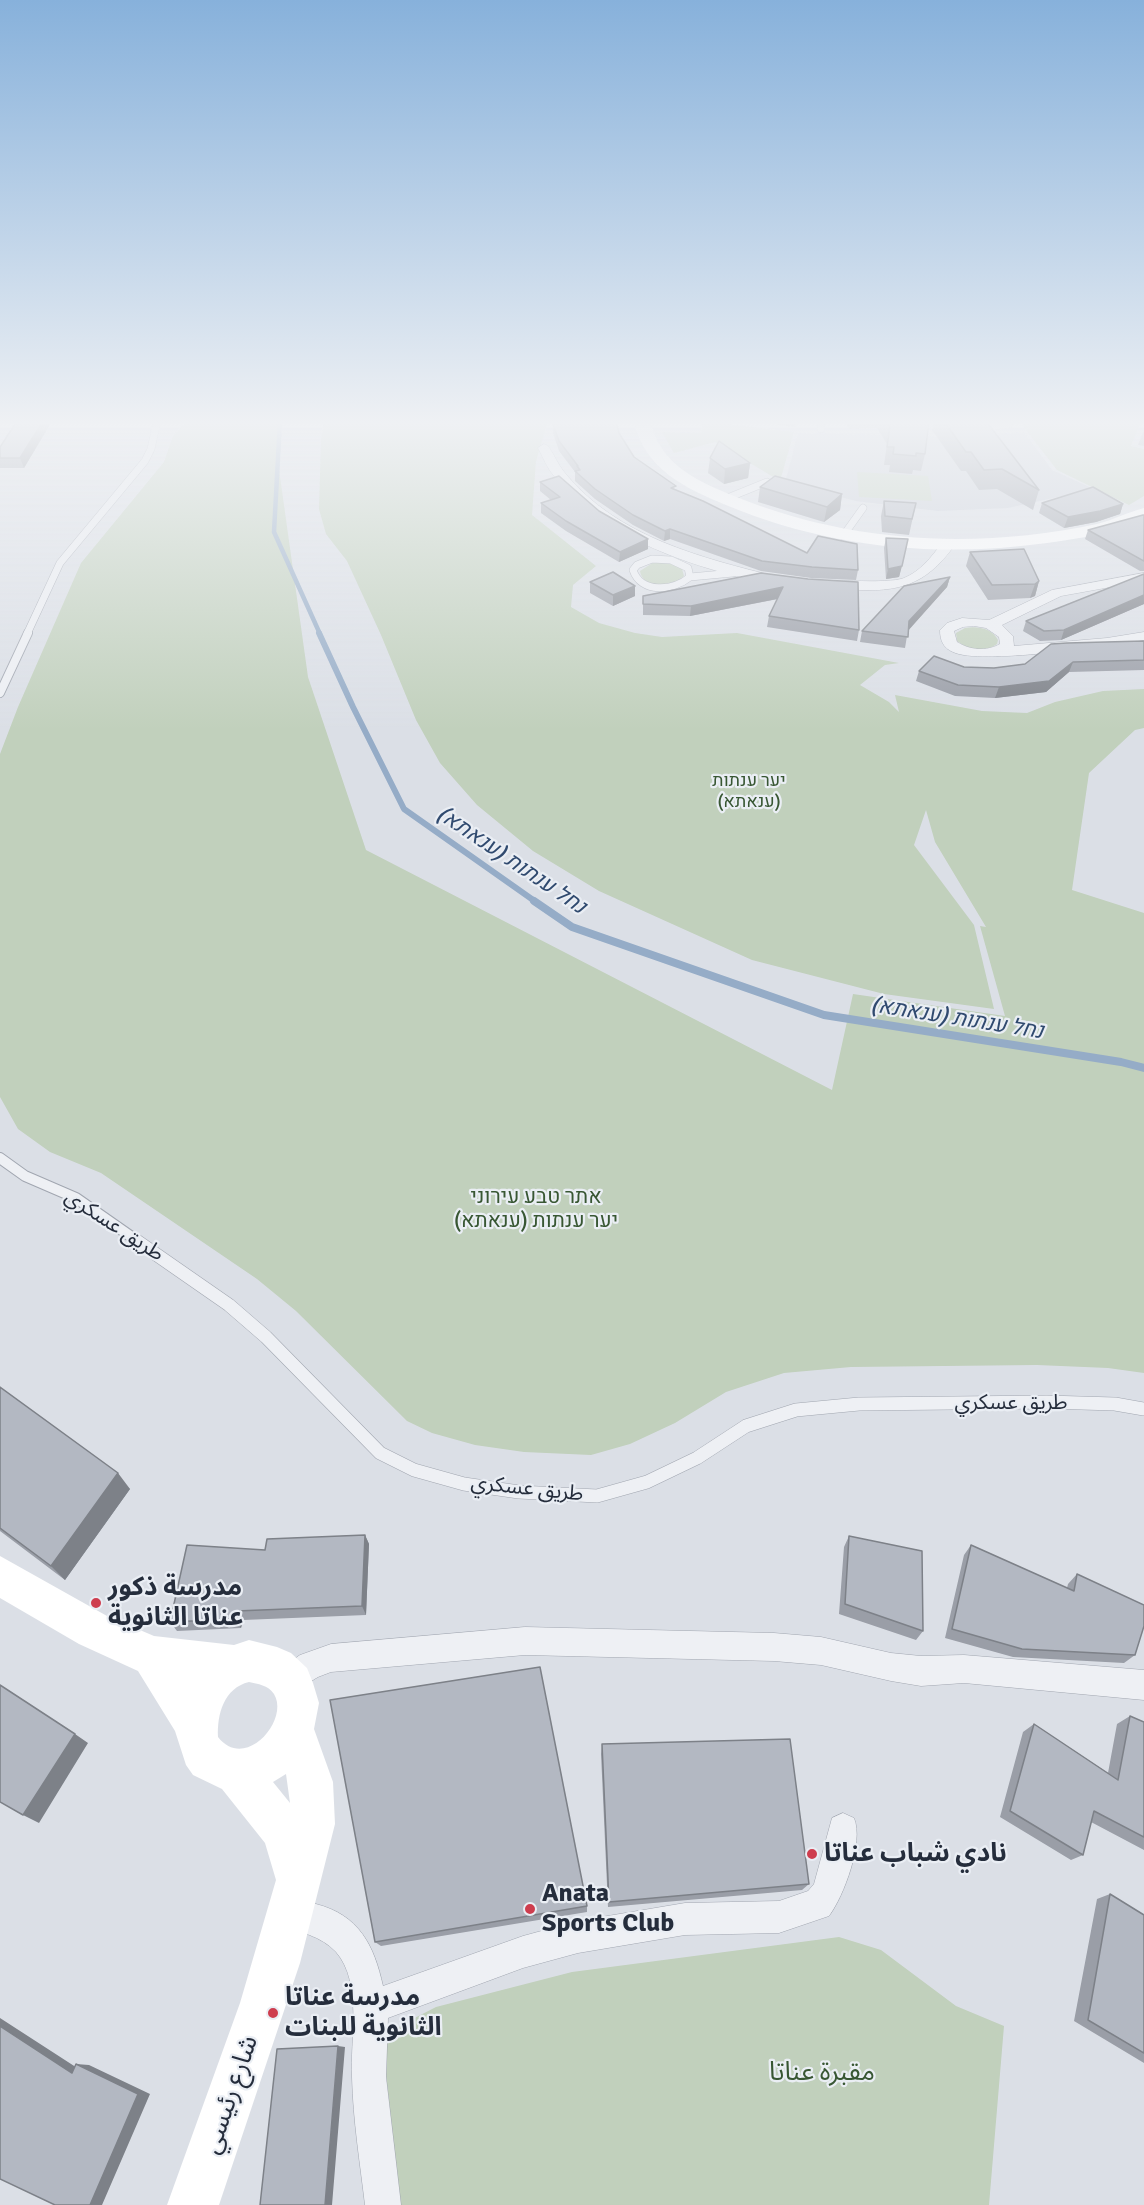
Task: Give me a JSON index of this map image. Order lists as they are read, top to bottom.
{
  "streets": {
    "street": ["شارع رئيسي"],
    "lane": ["طريق عسكري"]
  },
  "water": ["נחל ענתות (ענאתא)"],
  "parks": ["יער ענתות (ענאתא)", "אתר טבע עירוני יער ענתות (ענאתא)", "مقبرة عناتا"],
  "places": [
    "مدرسة ذكور عناتا الثانوية",
    "نادي شباب عناتا",
    "Anata Sports Club",
    "مدرسة عناتا الثانوية للبنات"
  ]
}
